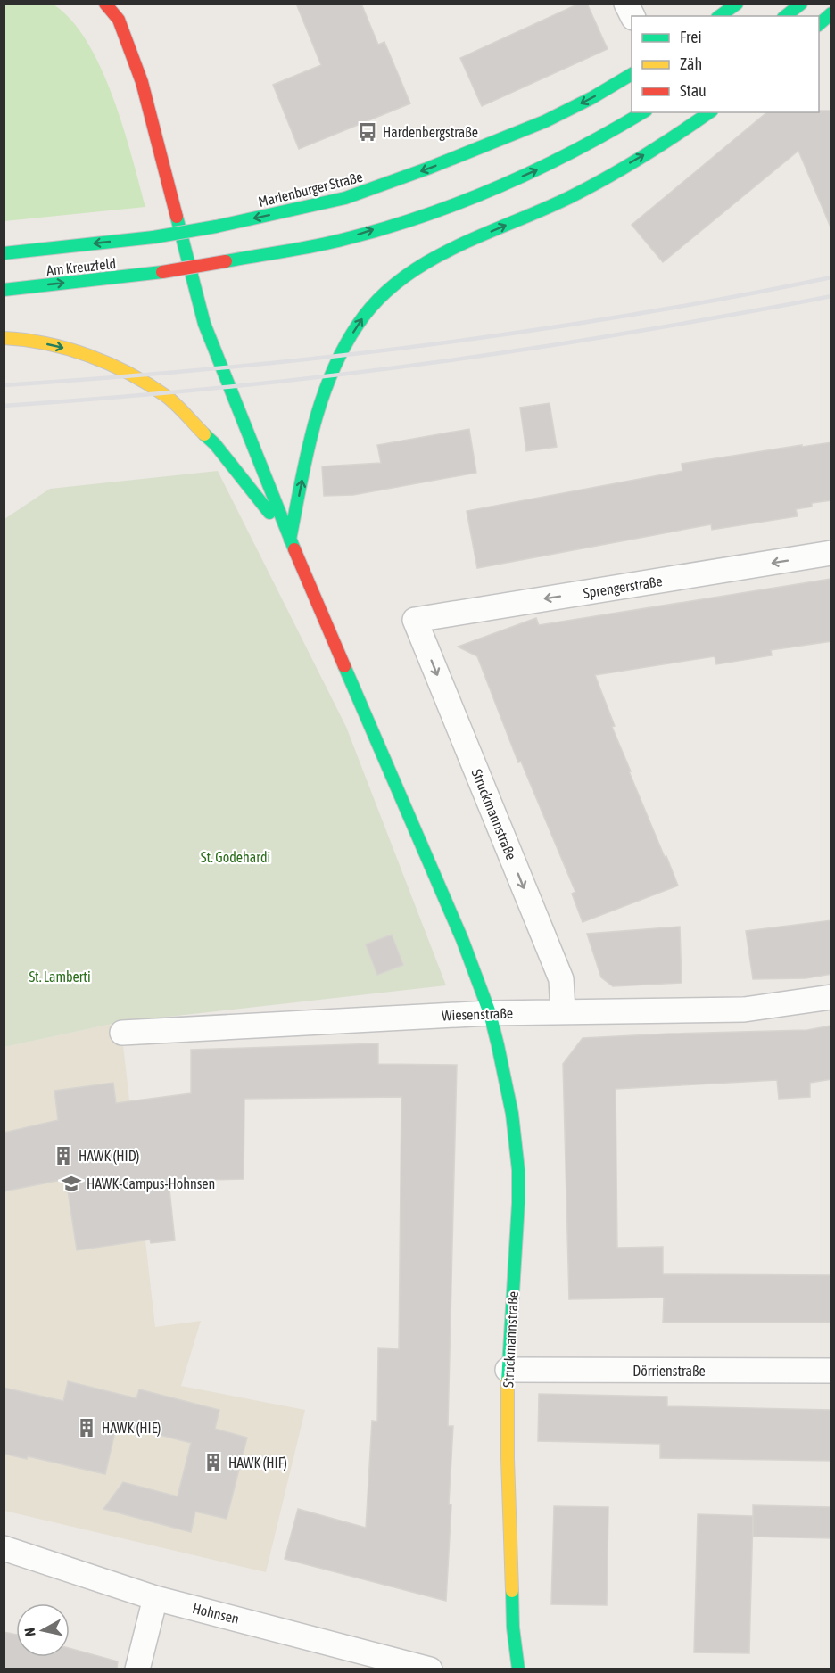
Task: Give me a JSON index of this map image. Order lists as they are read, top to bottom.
{
  "streets": {
    "main road": ["Marienburger Straße", "Am Kreuzfeld", "Struckmannstraße"],
    "street": [
      "Sprengerstraße",
      "Wiesenstraße",
      "Dörrienstraße",
      "Hohnsen"
    ]
  },
  "crossings": [
    ["Sprengerstraße", "Struckmannstraße"],
    ["Struckmannstraße", "Wiesenstraße"],
    ["Struckmannstraße", "Dörrienstraße"]
  ],
  "one_way": ["Marienburger Straße", "Am Kreuzfeld", "Sprengerstraße"],
  "parks": ["St. Godehardi", "St. Lamberti"],
  "places": {
    "bus stop": ["Hardenbergstraße"],
    "building": ["HAWK (HID)", "HAWK (HIE)", "HAWK (HIF)"],
    "school or university": ["HAWK-Campus-Hohnsen"]
  },
  "legend": ["Frei", "Zäh", "Stau"],
  "north": "left"
}
